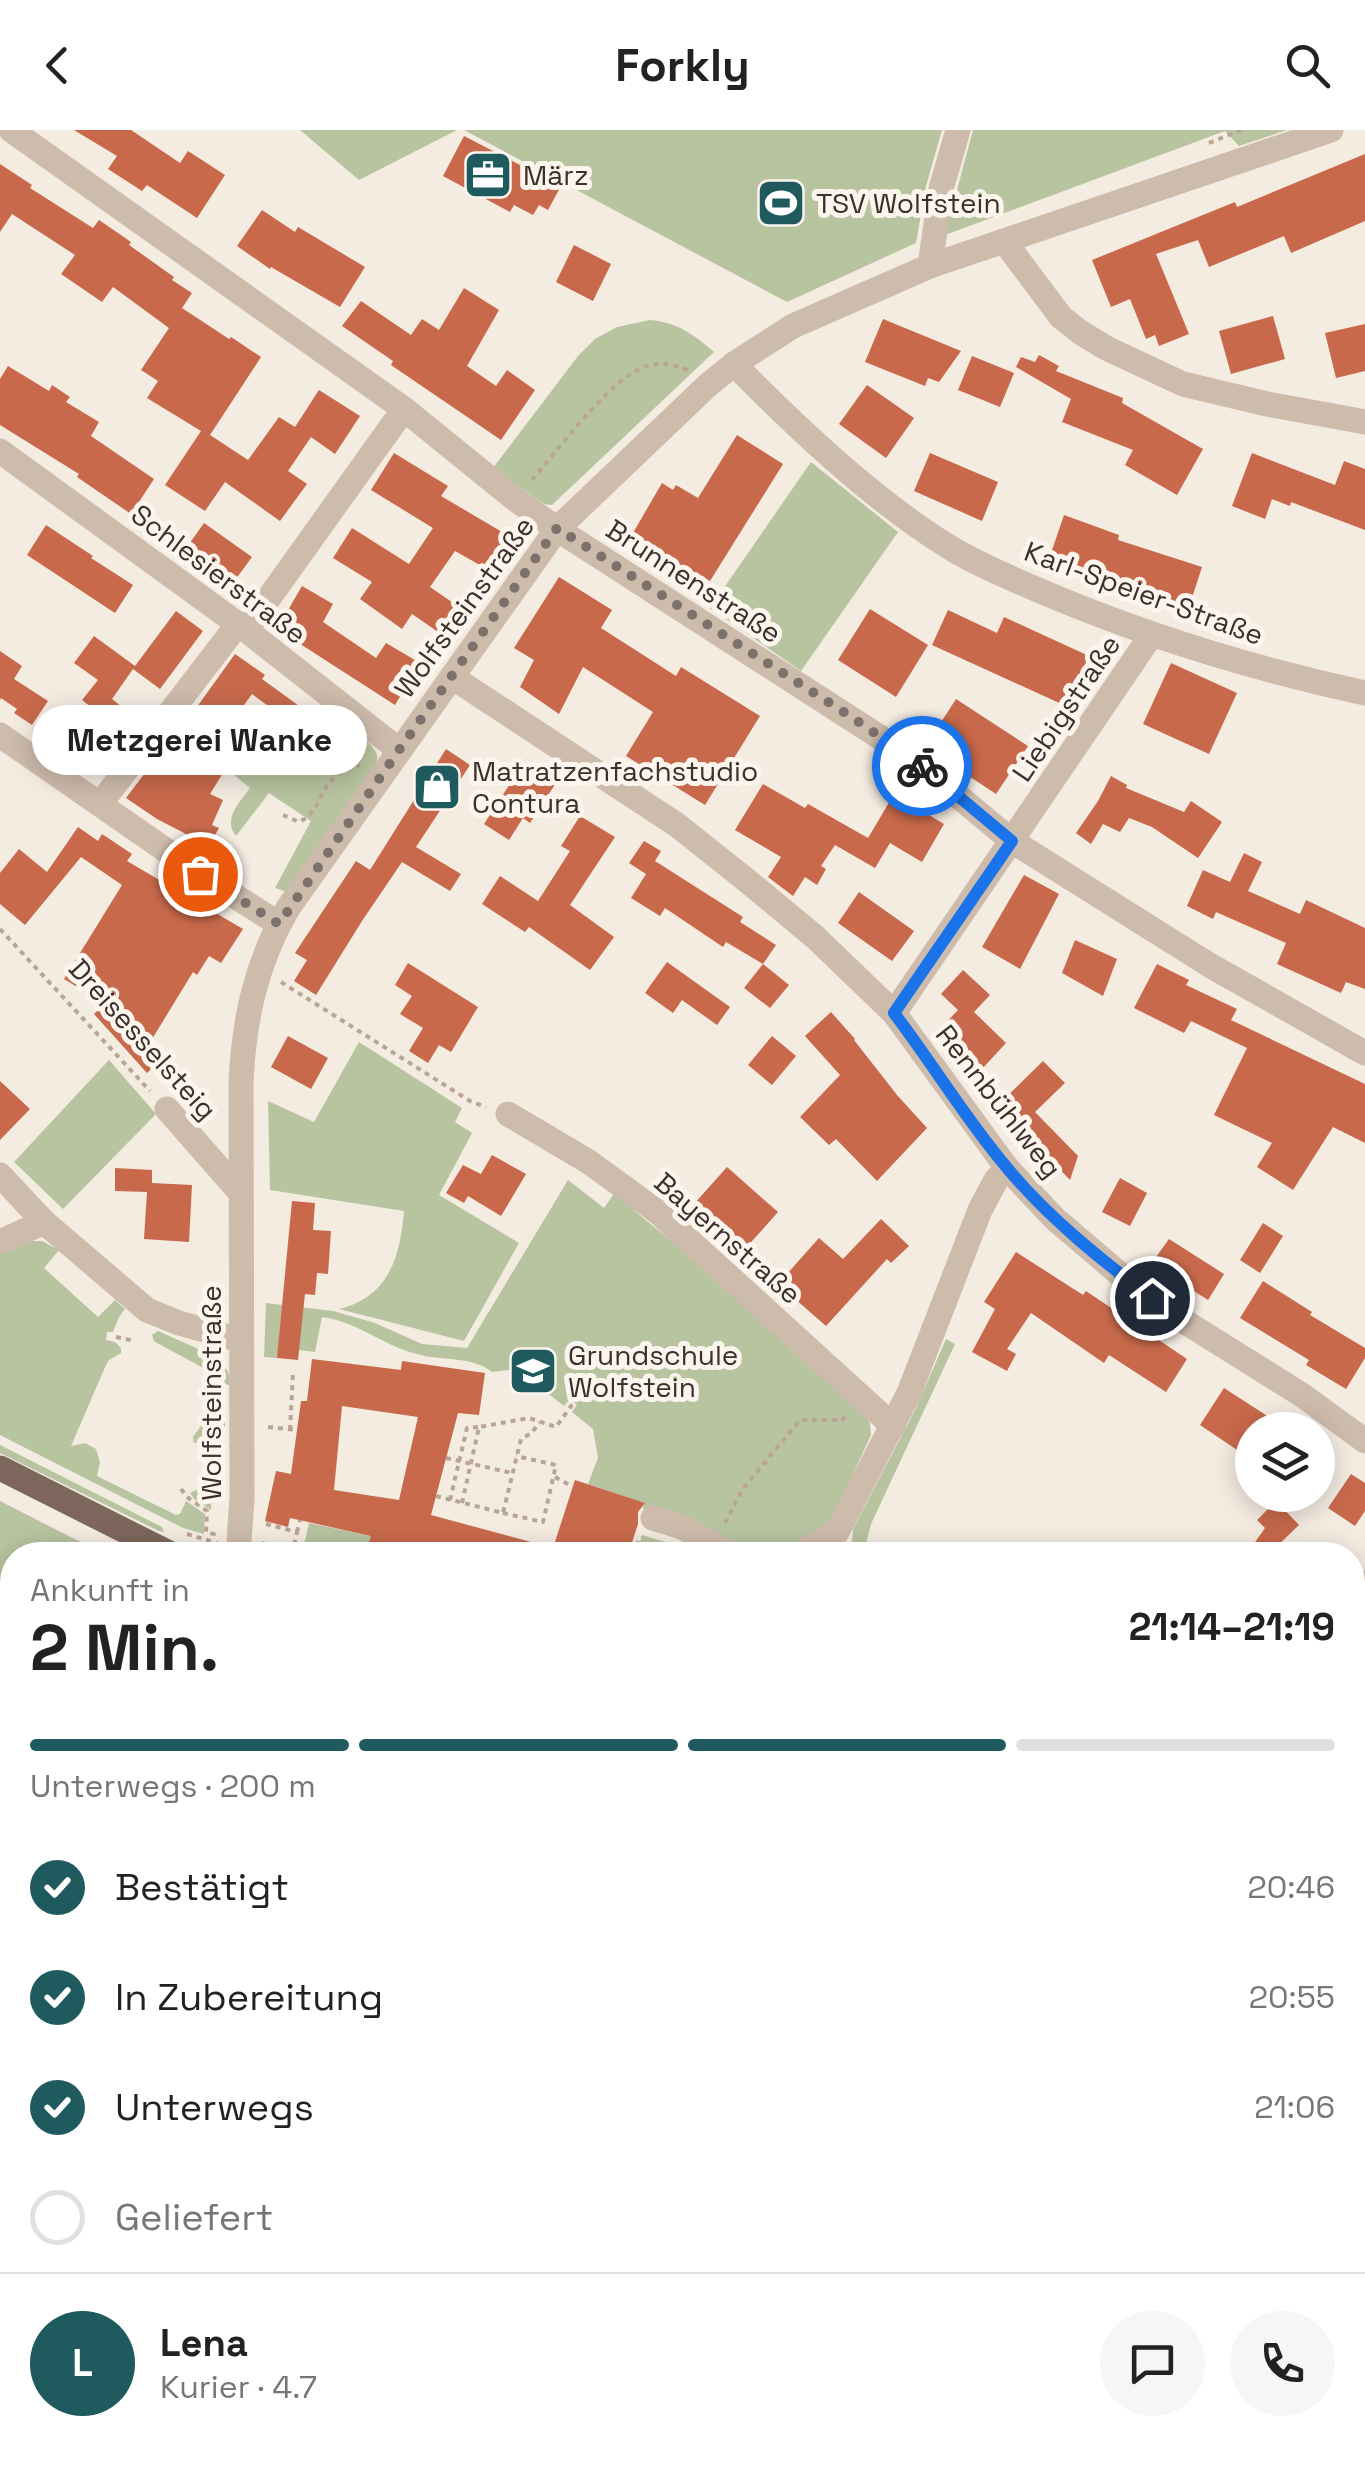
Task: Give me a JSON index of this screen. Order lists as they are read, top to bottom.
{
  "streets": {
    "street": [
      "Schlesierstraße",
      "Brunnenstraße",
      "Karl-Speier-Straße",
      "Wolfsteinstraße",
      "Liebigstraße",
      "Dreisesselsteig",
      "Rennbühlweg",
      "Bayernstraße"
    ]
  },
  "crossings": [
    ["Schlesierstraße", "Wolfsteinstraße"],
    ["Brunnenstraße", "Wolfsteinstraße"],
    ["Brunnenstraße", "Liebigstraße"],
    ["Karl-Speier-Straße", "Wolfsteinstraße"],
    ["Karl-Speier-Straße", "Liebigstraße"],
    ["Wolfsteinstraße", "Dreisesselsteig"],
    ["Wolfsteinstraße", "Rennbühlweg"],
    ["Liebigstraße", "Rennbühlweg"]
  ],
  "places": {
    "office": ["März"],
    "sports": ["TSV Wolfstein"],
    "shop": ["Matratzenfachstudio Contura"],
    "other": ["Metzgerei Wanke"],
    "school or university": ["Grundschule Wolfstein"]
  },
  "page": {
    "header": "Forkly",
    "bubble": "Metzgerei Wanke",
    "heading": ["2 Min.", "Ankunft in", "21:14–21:19"],
    "panel": ["Lena", "Kurier · 4.7"],
    "bar": "Unterwegs · 200 m",
    "list": [
      ["Bestätigt", "20:46"],
      ["In Zubereitung", "20:55"],
      ["Unterwegs", "21:06"],
      "Geliefert"
    ],
    "round": "L"
  }
}
